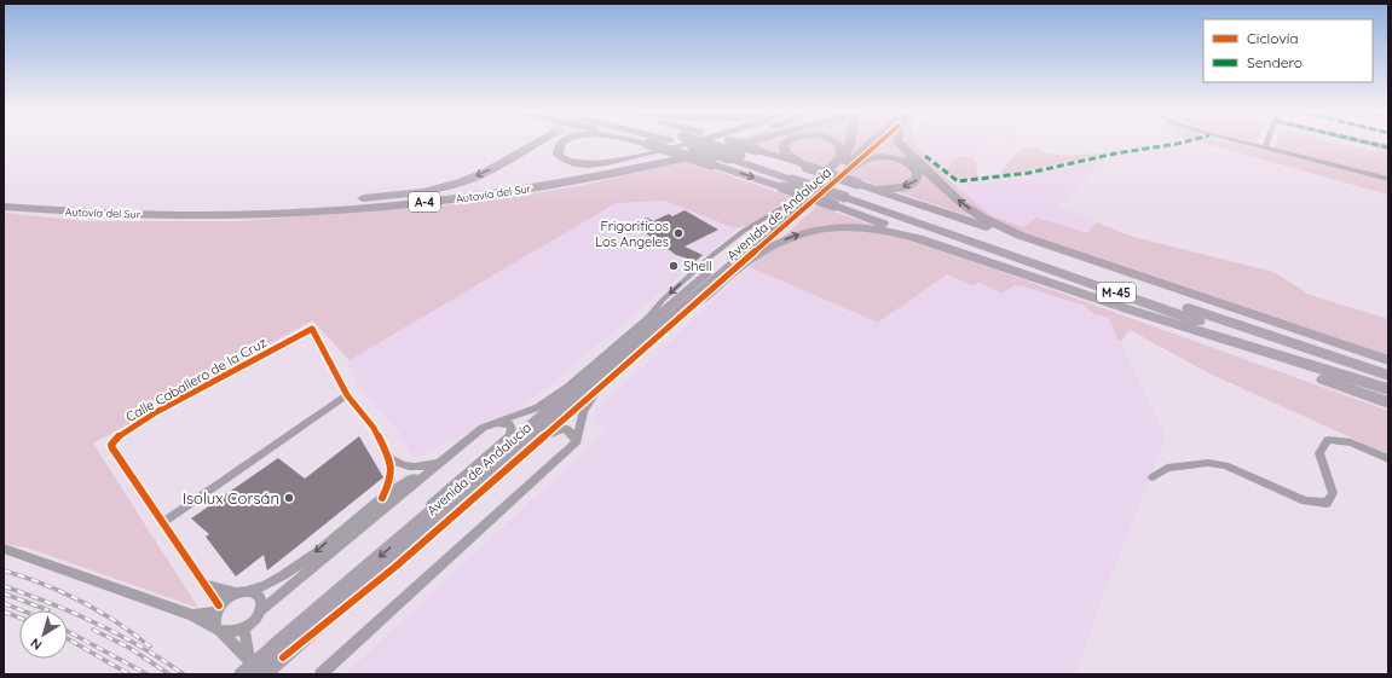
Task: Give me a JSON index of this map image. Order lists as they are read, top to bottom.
{
  "streets": {
    "highway": ["Autovía del Sur", "A-4", "M-45"],
    "main road": ["Avenida de Andalucía"],
    "street": ["Calle Caballero de la Cruz"]
  },
  "places": ["Frigorificos Los Angeles", "Shell", "Isolux Corsán"],
  "legend": ["Ciclovía", "Sendero"],
  "north": "bottom left"
}
